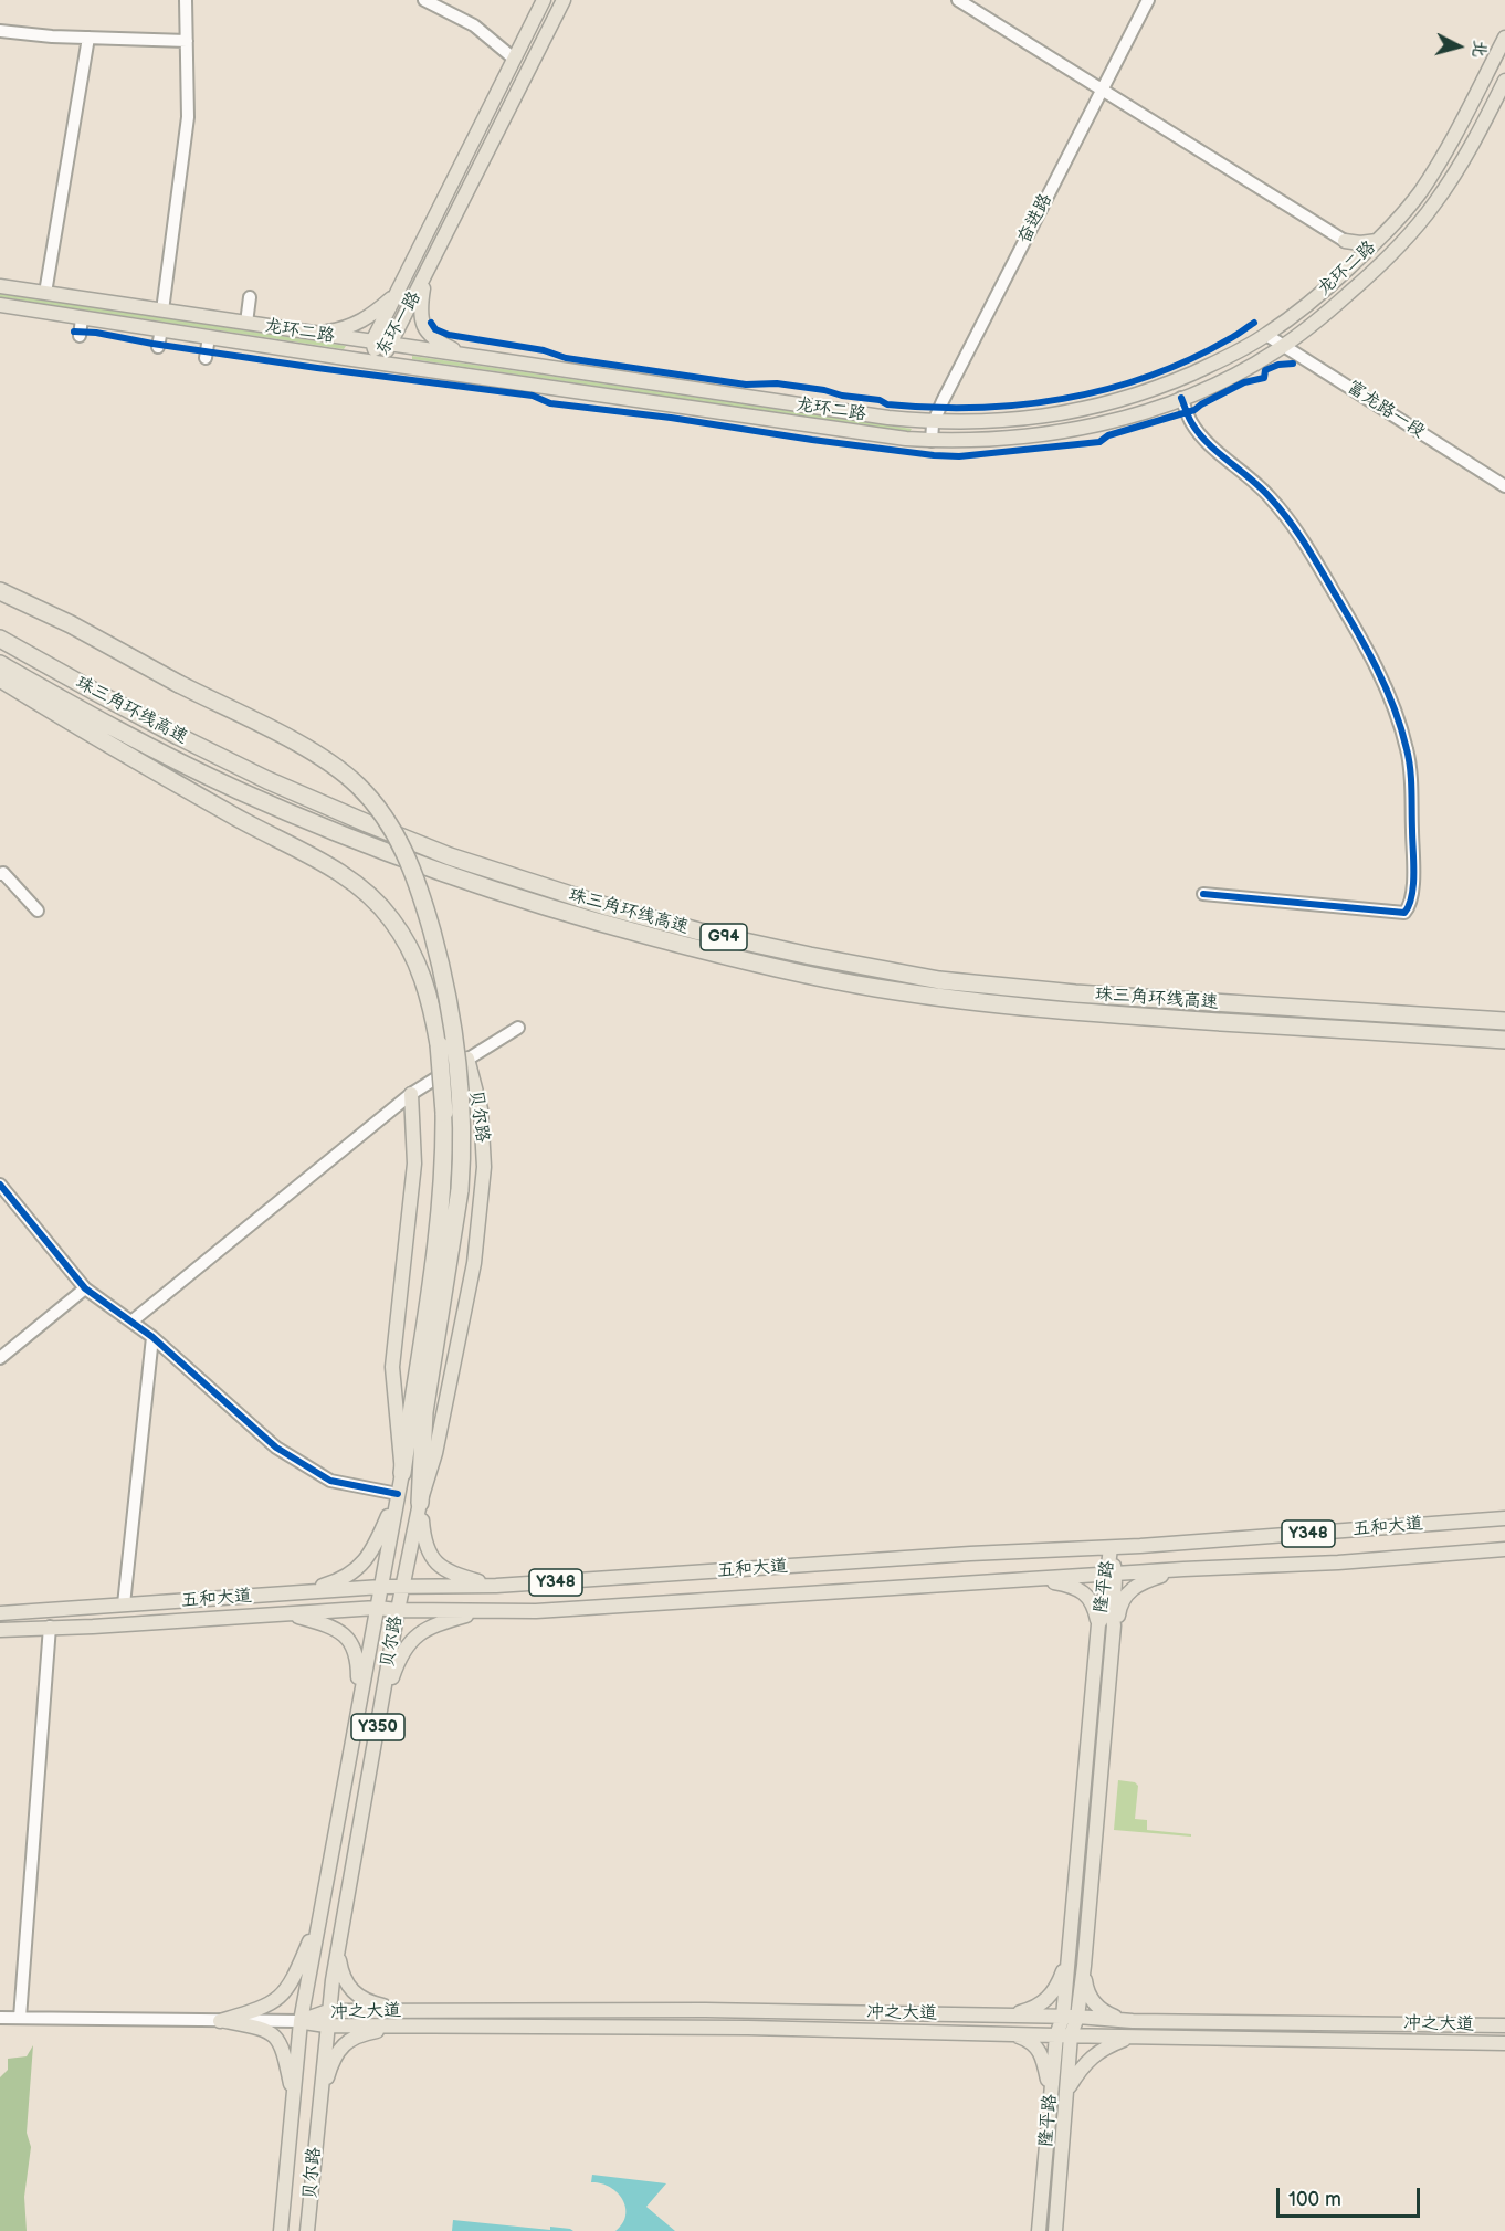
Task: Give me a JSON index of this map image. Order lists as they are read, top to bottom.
{
  "streets": {
    "highway": ["珠三角环线高速", "G94"],
    "main road": [
      "龙环二路",
      "东环一路",
      "贝尔路",
      "五和大道",
      "Y348",
      "隆平路",
      "Y350",
      "冲之大道"
    ],
    "street": ["奋进路", "富龙路一段"]
  },
  "crossings": [
    ["奋进路", "龙环二路"],
    ["龙环二路", "东环一路"],
    ["龙环二路", "富龙路一段"],
    ["贝尔路", "五和大道"],
    ["贝尔路", "冲之大道"],
    ["五和大道", "隆平路"],
    ["隆平路", "冲之大道"]
  ],
  "scale_bar": "100 m",
  "north": "right"
}
